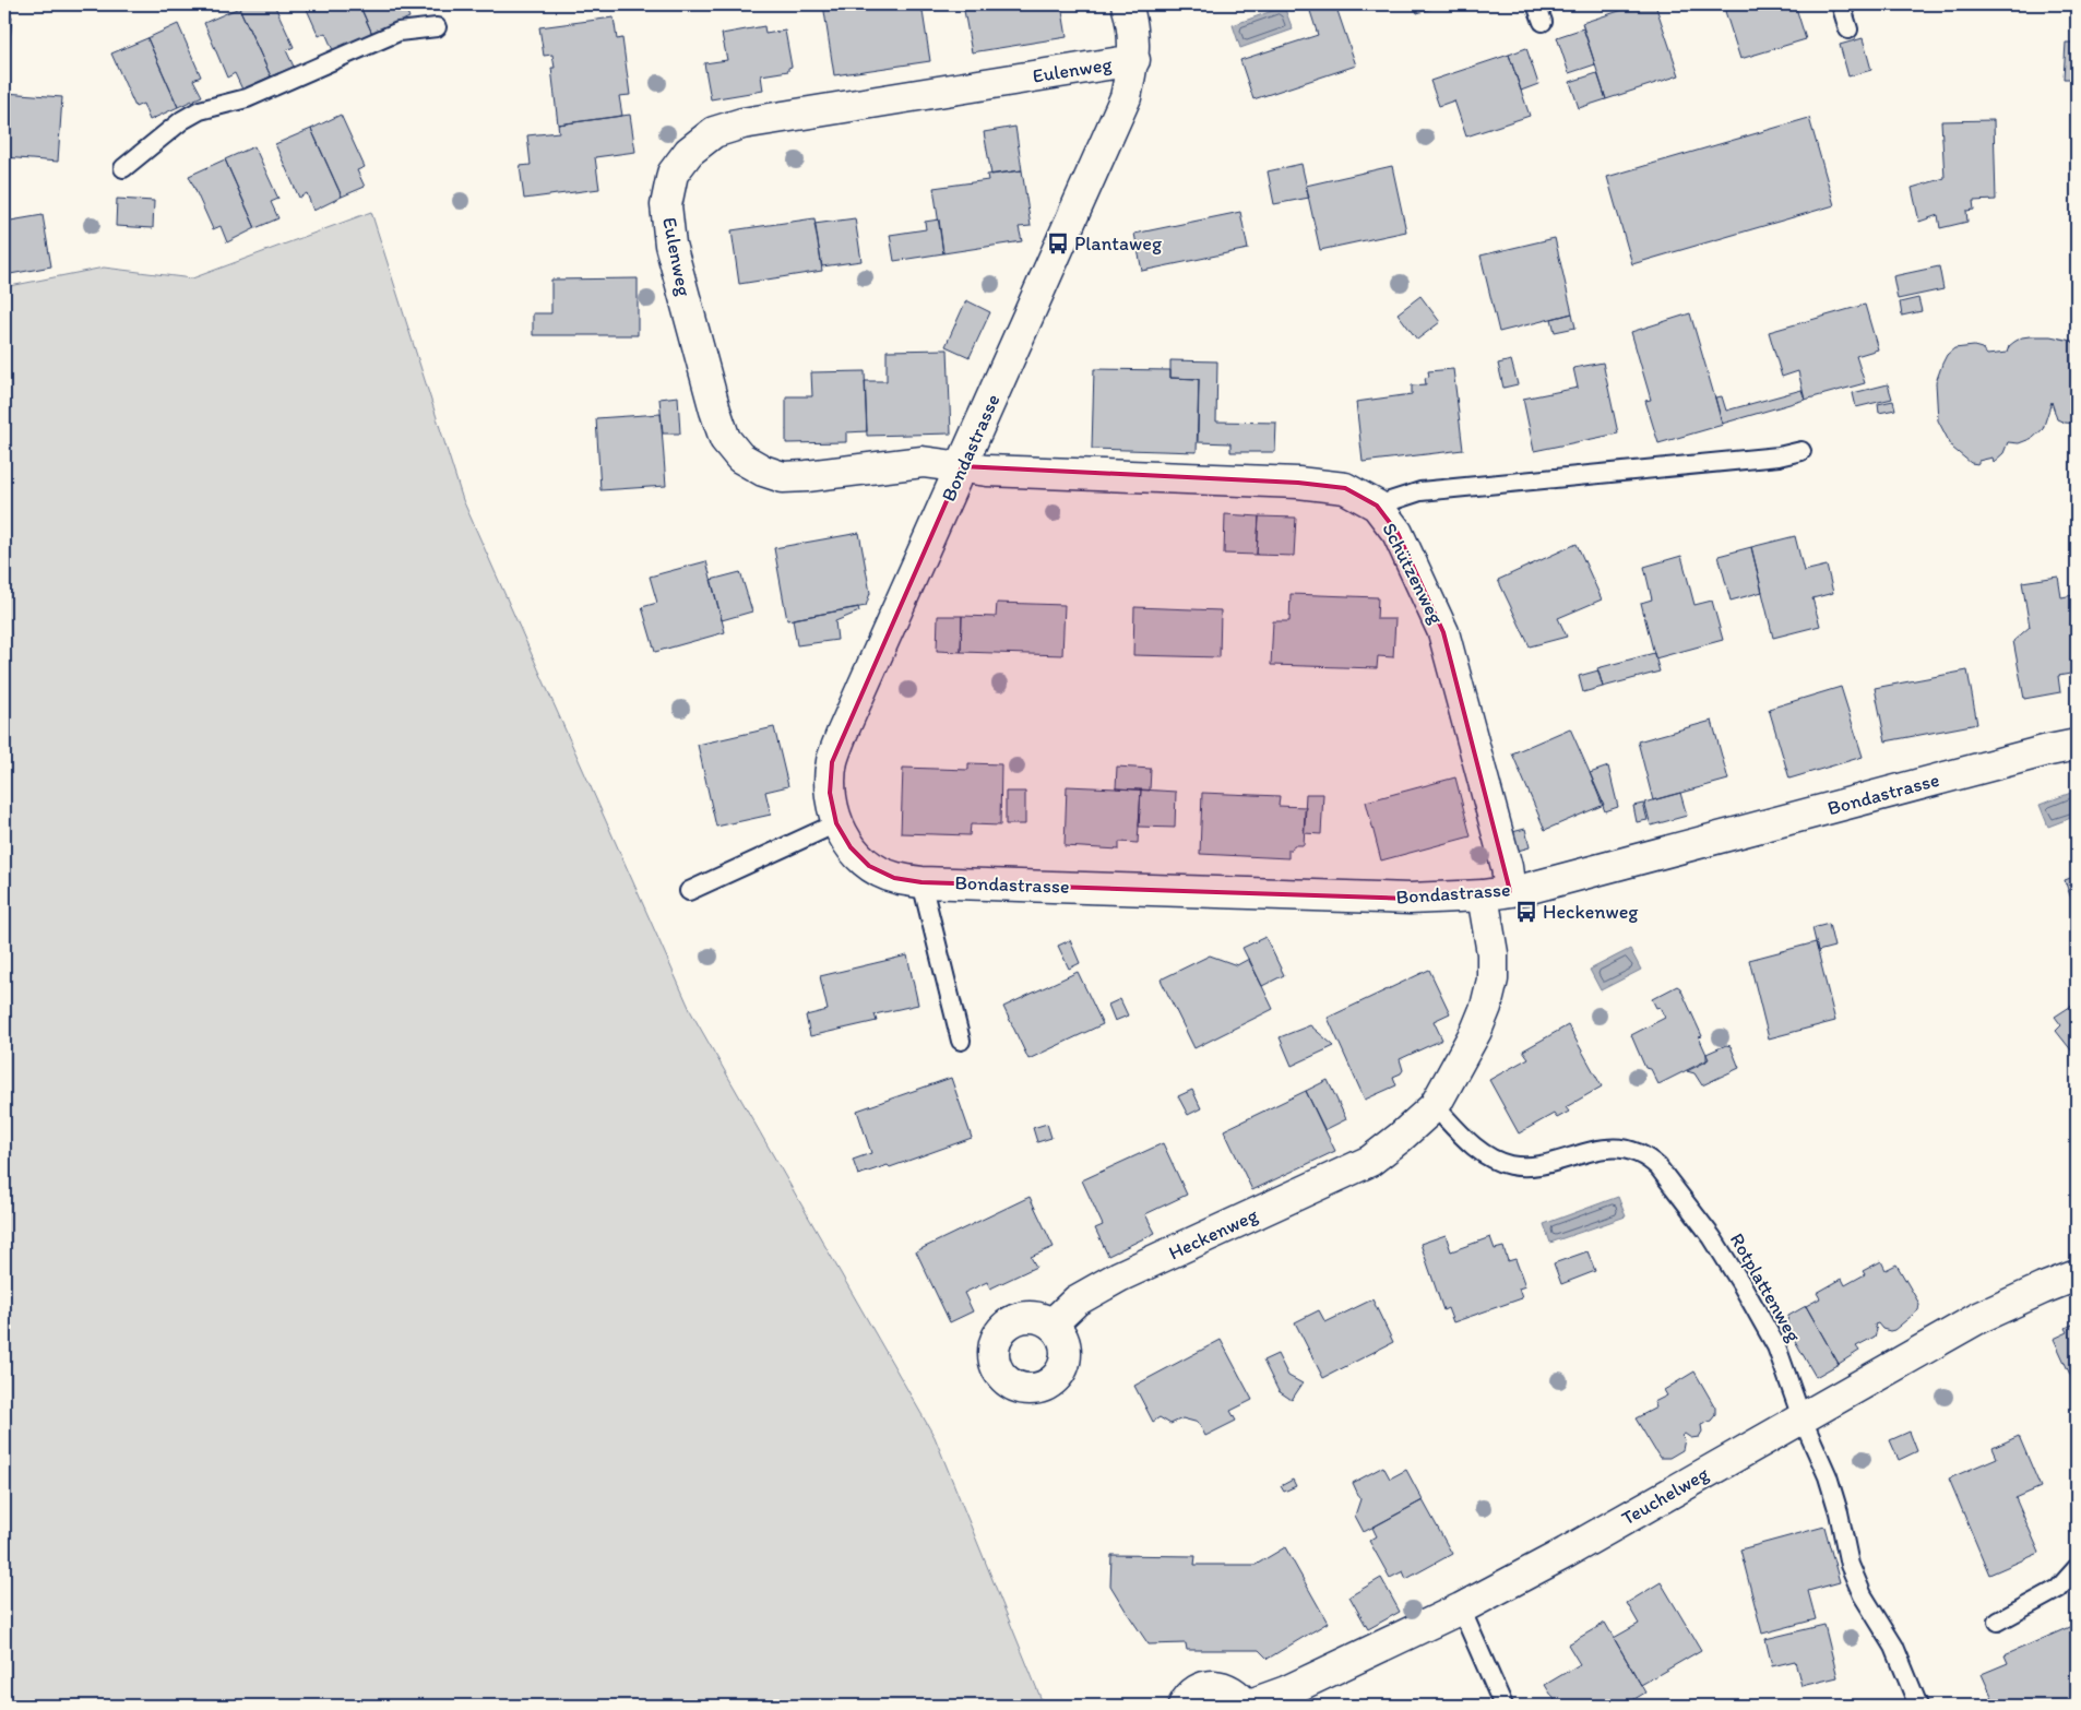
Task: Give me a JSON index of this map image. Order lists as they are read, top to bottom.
{
  "streets": {
    "street": [
      "Eulenweg",
      "Bondastrasse",
      "Schützenweg",
      "Heckenweg",
      "Teuchelweg"
    ],
    "lane": ["Rotplattenweg"]
  },
  "crossings": [
    ["Eulenweg", "Bondastrasse"],
    ["Eulenweg", "Schützenweg"],
    ["Bondastrasse", "Schützenweg"],
    ["Bondastrasse", "Heckenweg"],
    ["Schützenweg", "Heckenweg"],
    ["Heckenweg", "Rotplattenweg"],
    ["Rotplattenweg", "Teuchelweg"]
  ],
  "places": {
    "bus stop": ["Plantaweg", "Heckenweg"]
  }
}
